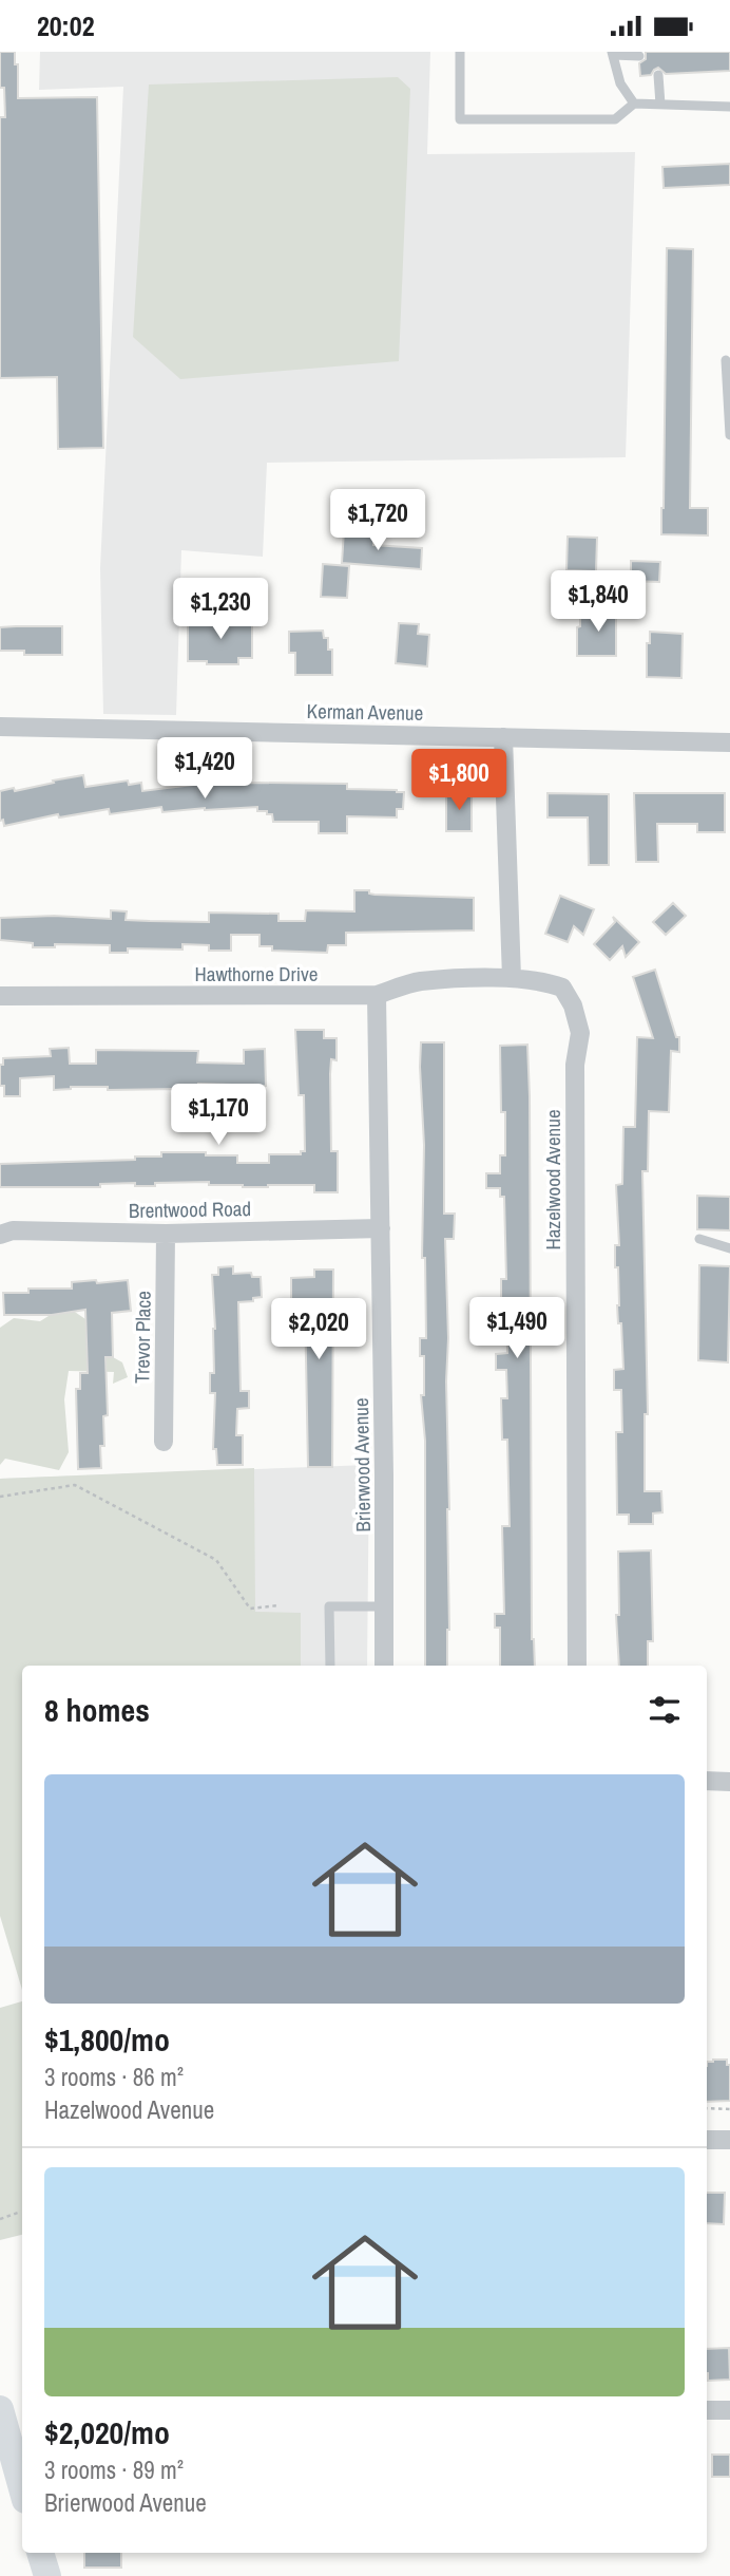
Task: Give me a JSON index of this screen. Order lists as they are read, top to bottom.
{
  "streets": {
    "street": [
      "Kerman Avenue",
      "Hawthorne Drive",
      "Hazelwood Avenue",
      "Brentwood Road",
      "Trevor Place",
      "Brierwood Avenue"
    ]
  },
  "crossings": [
    ["Hawthorne Drive", "Hazelwood Avenue"],
    ["Hawthorne Drive", "Brierwood Avenue"],
    ["Brentwood Road", "Trevor Place"],
    ["Brentwood Road", "Brierwood Avenue"]
  ],
  "page": {
    "status": "20:02",
    "price": [
      "$1,720",
      "$1,840",
      "$1,230",
      "$1,420",
      "$1,800",
      "$1,170",
      "$1,490",
      "$2,020"
    ],
    "heading": "8 homes",
    "list": [
      {
        "name": "$1,800/mo",
        "note": "3 rooms · 86 m² · Hazelwood Avenue"
      },
      {
        "name": "$2,020/mo",
        "note": "3 rooms · 89 m² · Brierwood Avenue"
      }
    ]
  }
}
